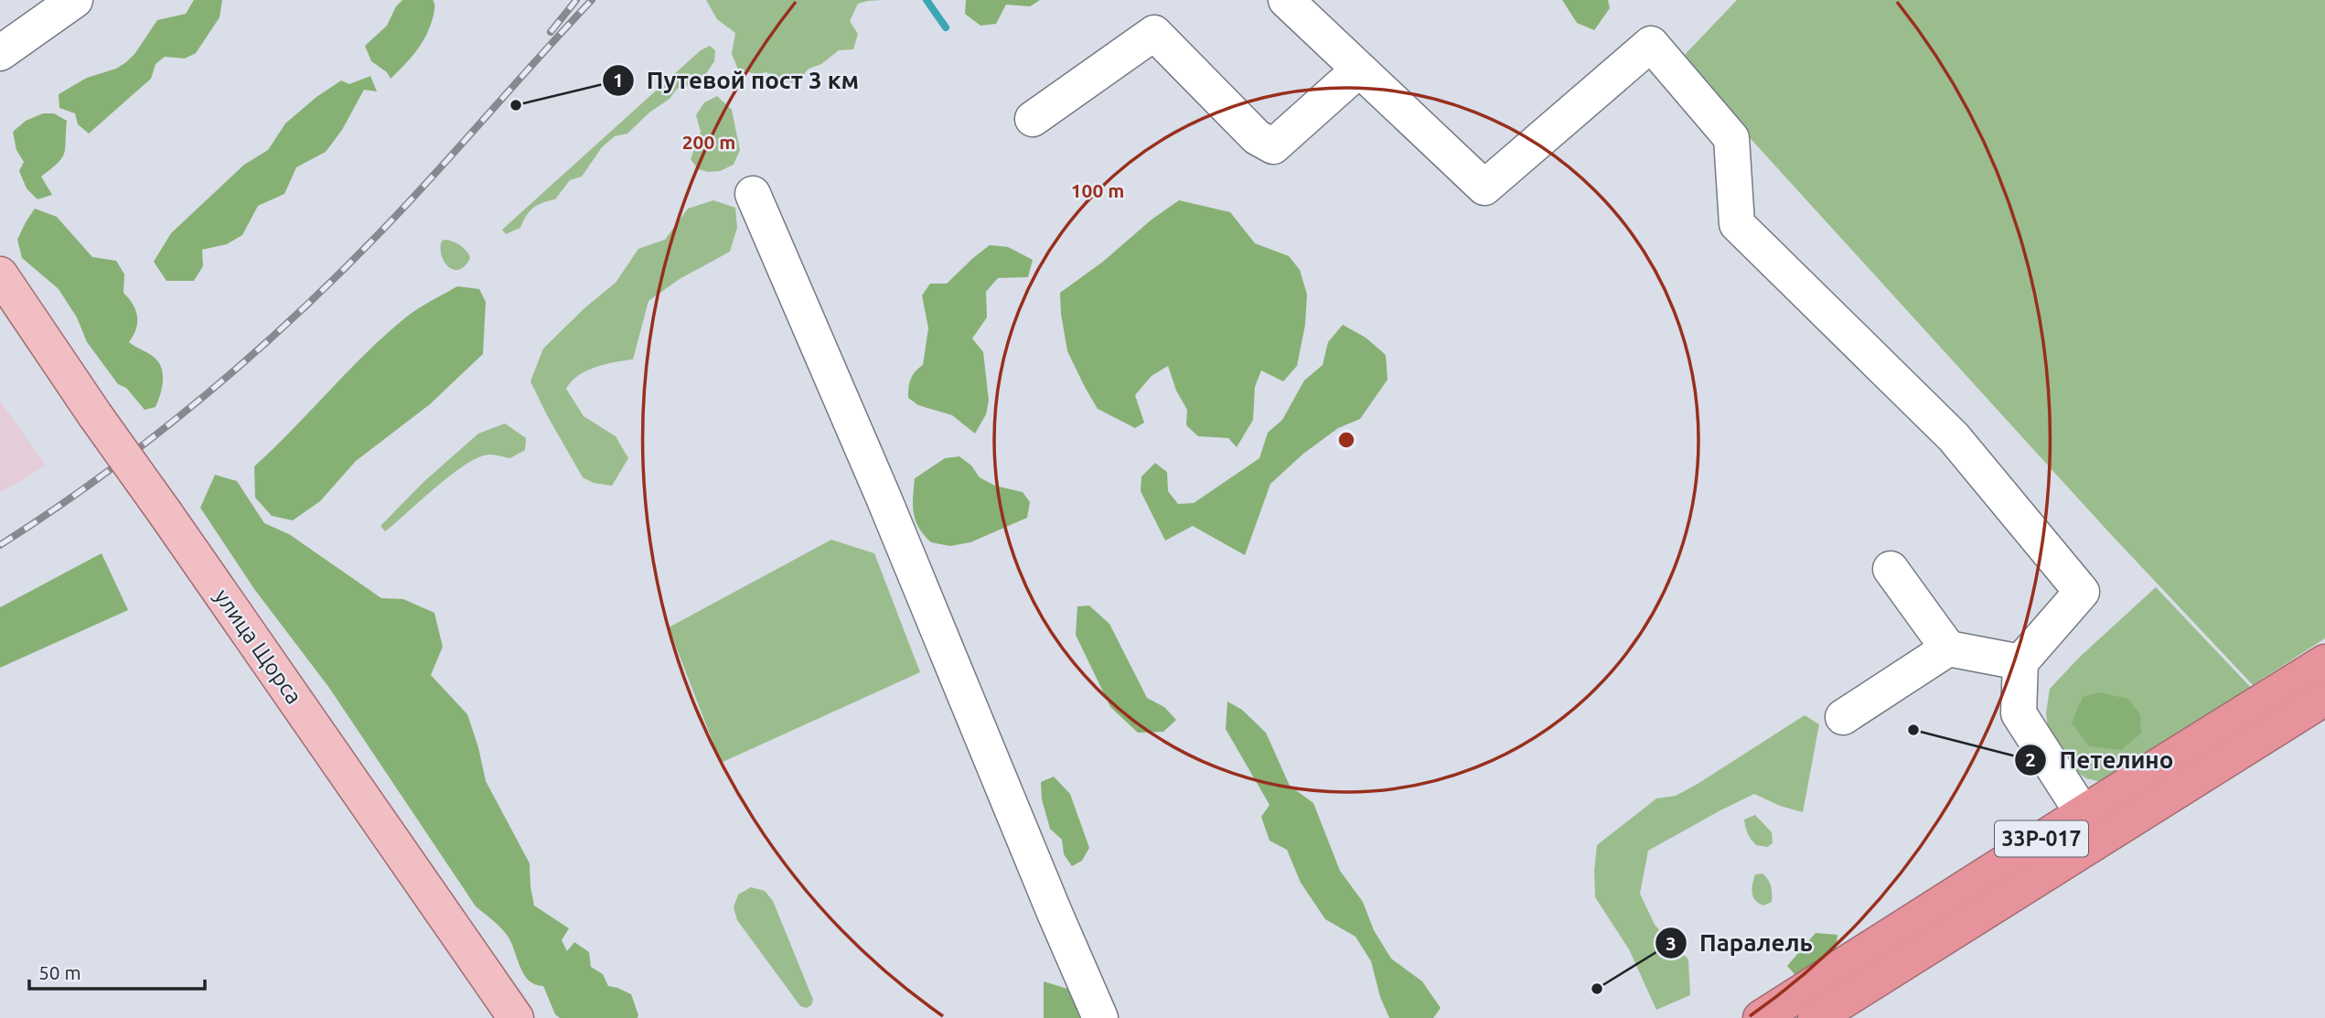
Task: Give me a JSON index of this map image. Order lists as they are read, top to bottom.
{
  "streets": {
    "highway": ["33Р-017"],
    "main road": ["улица Щорса"]
  },
  "places": ["Путевой пост 3 км", "Петелино", "Паралель"],
  "scale_bar": "50 m",
  "rings": ["200 m", "100 m"]
}
